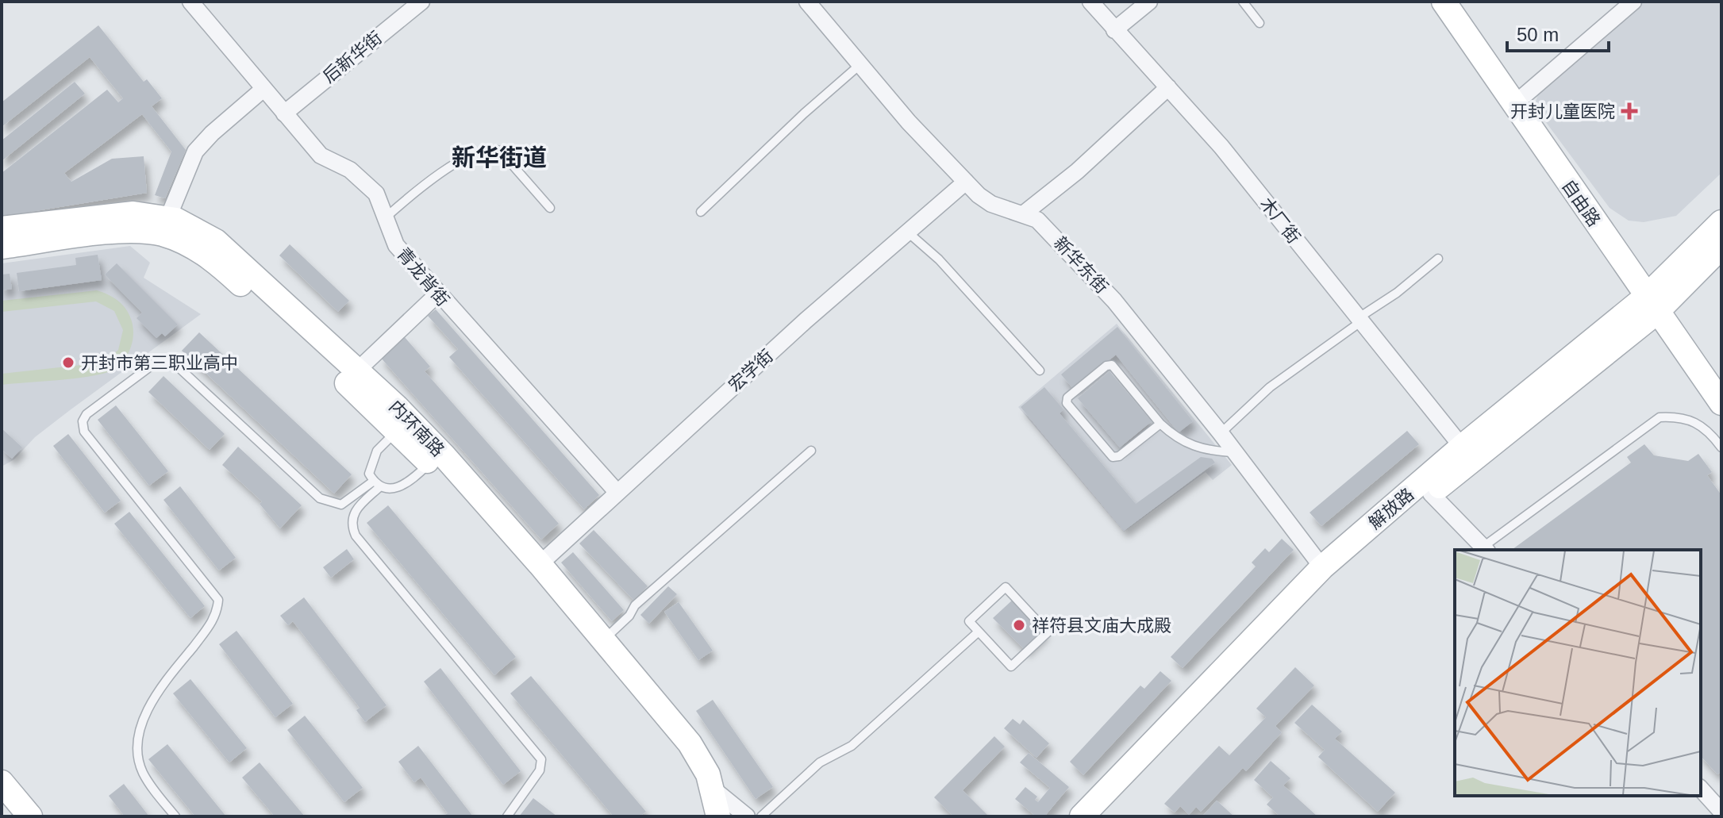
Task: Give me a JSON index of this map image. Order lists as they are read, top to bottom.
{
  "streets": {
    "street": [
      "后新华街",
      "自由路",
      "木厂街",
      "新华东街",
      "青龙背街",
      "宏学街",
      "内环南路",
      "解放路"
    ]
  },
  "crossings": [
    ["后新华街", "青龙背街"],
    ["自由路", "解放路"],
    ["木厂街", "解放路"],
    ["新华东街", "宏学街"],
    ["新华东街", "解放路"],
    ["青龙背街", "宏学街"],
    ["宏学街", "内环南路"]
  ],
  "districts": ["新华街道"],
  "places": {
    "health": ["开封儿童医院"],
    "other": ["开封市第三职业高中", "祥符县文庙大成殿"]
  },
  "scale_bar": "50 m"
}
